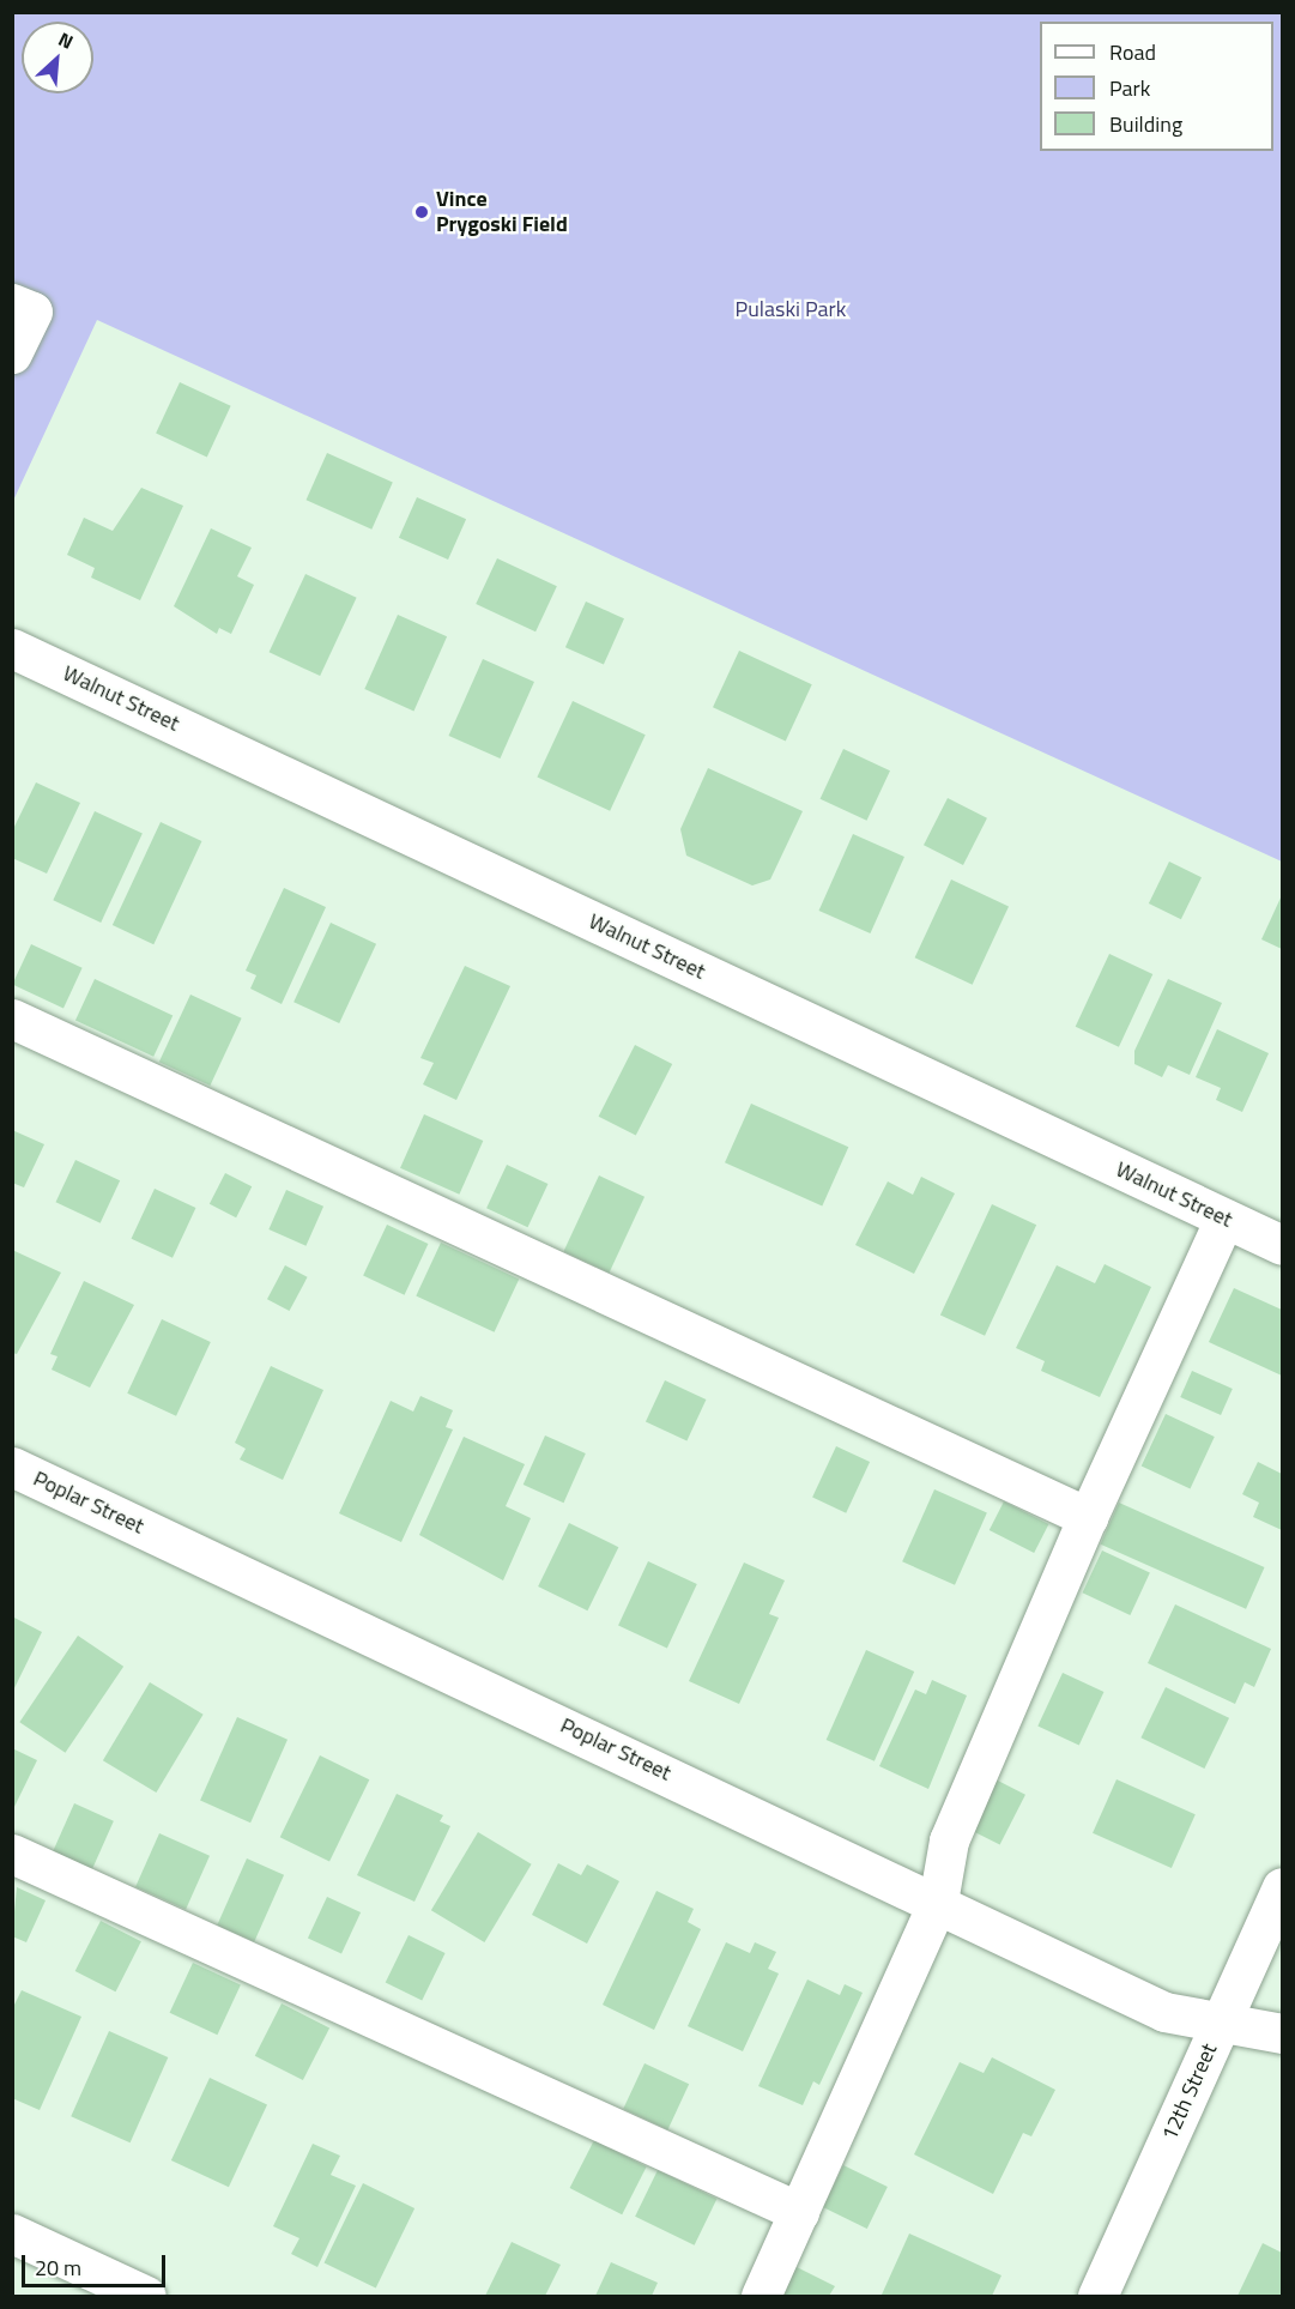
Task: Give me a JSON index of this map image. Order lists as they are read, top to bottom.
{
  "streets": {
    "street": ["Walnut Street", "Poplar Street", "12th Street"]
  },
  "crossings": [
    ["Poplar Street", "12th Street"]
  ],
  "parks": ["Pulaski Park"],
  "places": ["Vince Prygoski Field"],
  "legend": ["Road", "Park", "Building"],
  "scale_bar": "20 m",
  "north": "top right"
}
